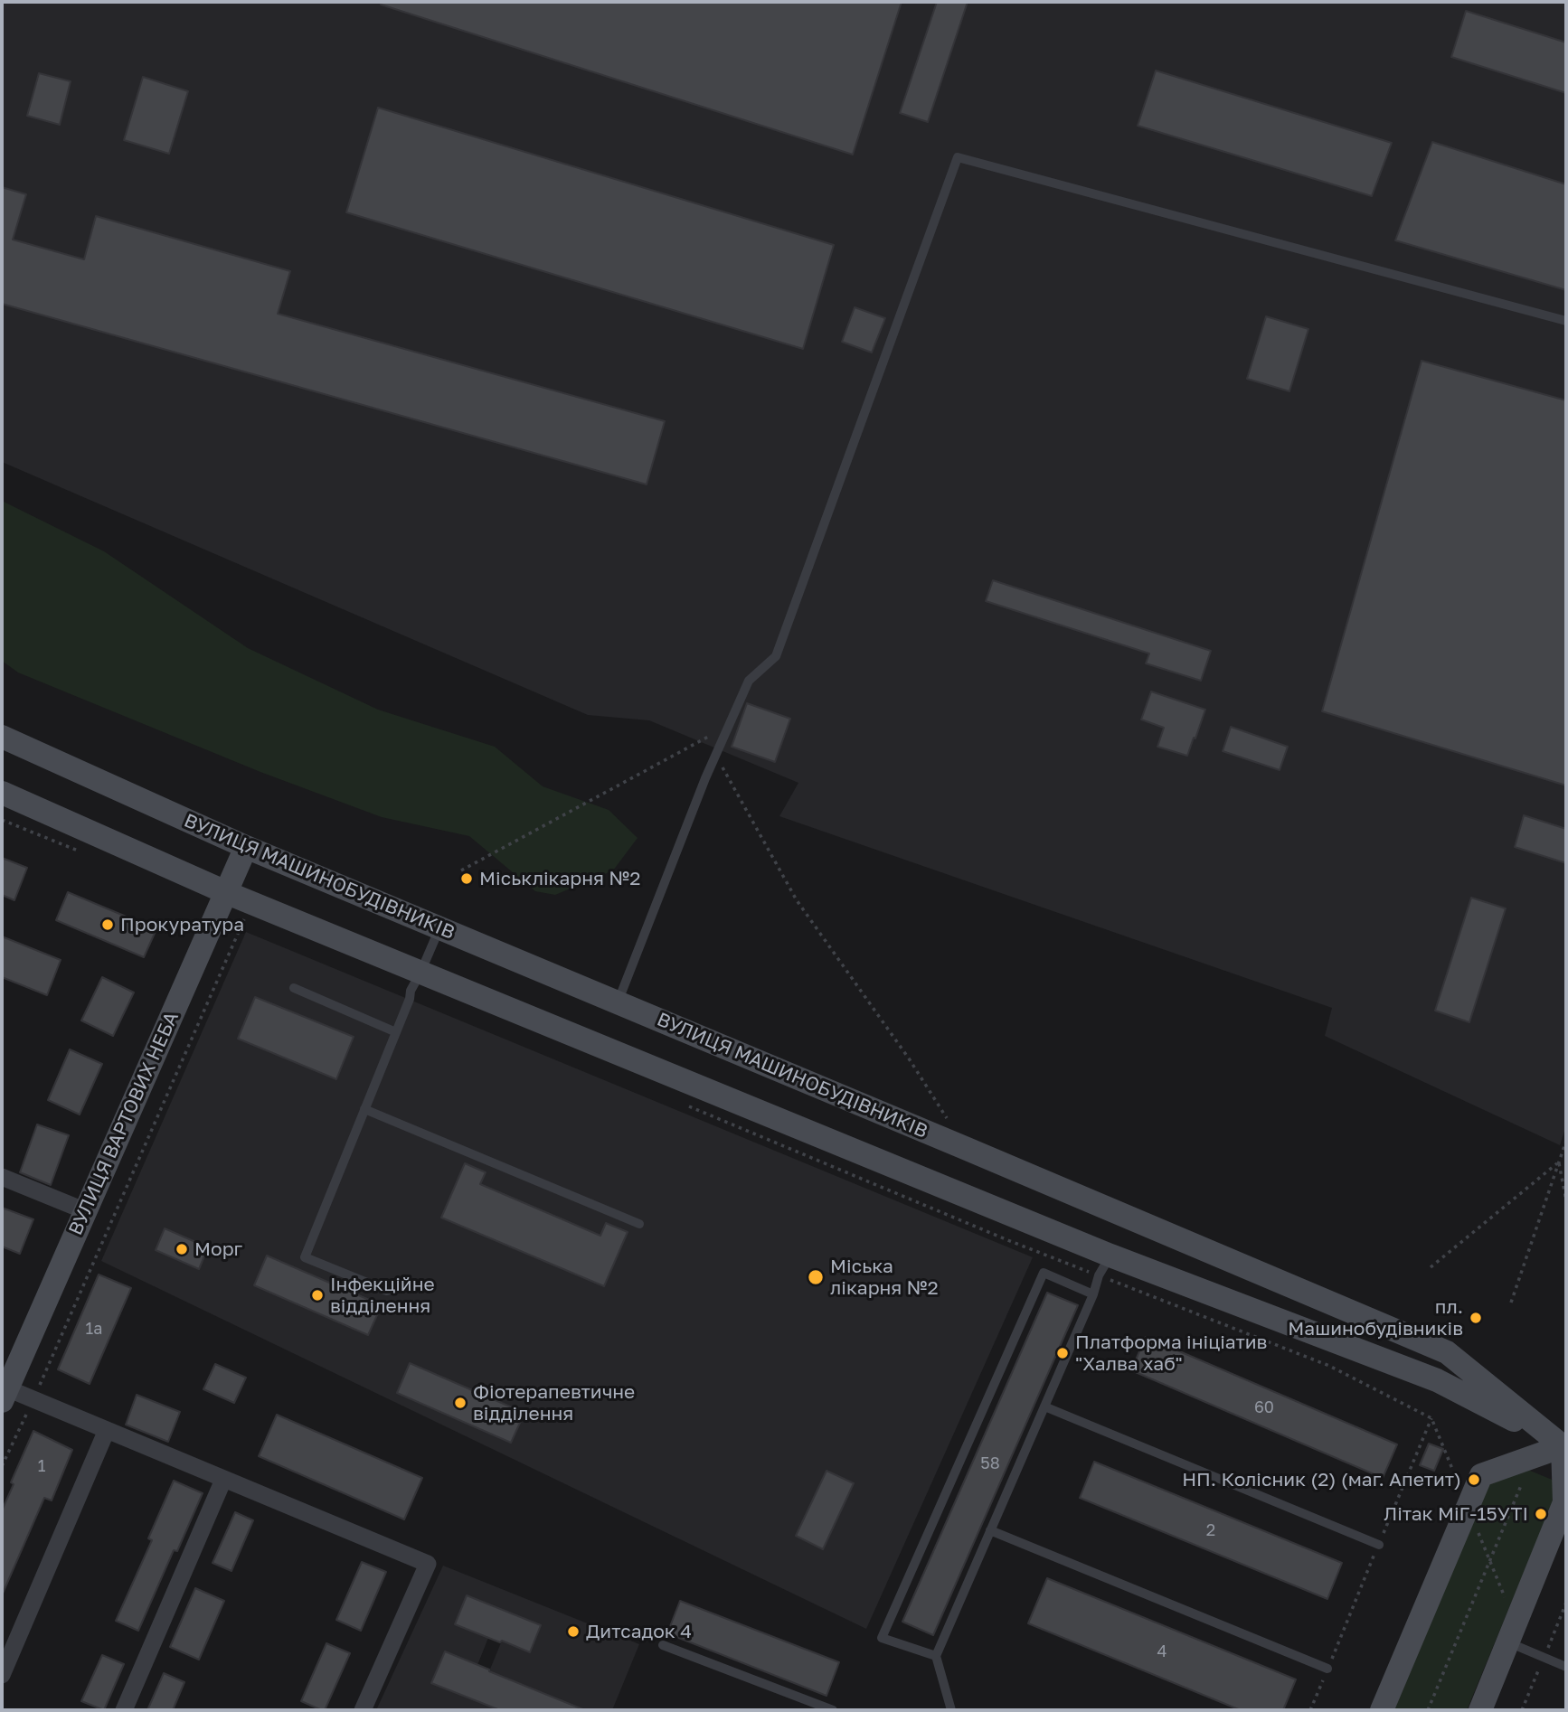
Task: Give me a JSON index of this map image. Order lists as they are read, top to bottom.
{
  "streets": {
    "street": ["ВУЛИЦЯ МАШИНОБУДІВНИКІВ", "ВУЛИЦЯ ВАРТОВИХ НЕБА"]
  },
  "crossings": [
    ["ВУЛИЦЯ МАШИНОБУДІВНИКІВ", "ВУЛИЦЯ ВАРТОВИХ НЕБА"]
  ],
  "places": [
    "Міськлікарня №2",
    "Прокуратура",
    "Морг",
    "Міська лікарня №2",
    "Інфекційне відділення",
    "пл. Машинобудівників",
    "Платформа ініціатив \"Халва хаб\"",
    "Фіотерапевтичне відділення",
    "НП. Колісник (2) (маг. Апетит)",
    "Літак МіГ-15УТІ",
    "Дитсадок 4"
  ],
  "house_numbers": [
    "1а",
    "60",
    "58",
    "1",
    "2",
    "4"
  ]
}
